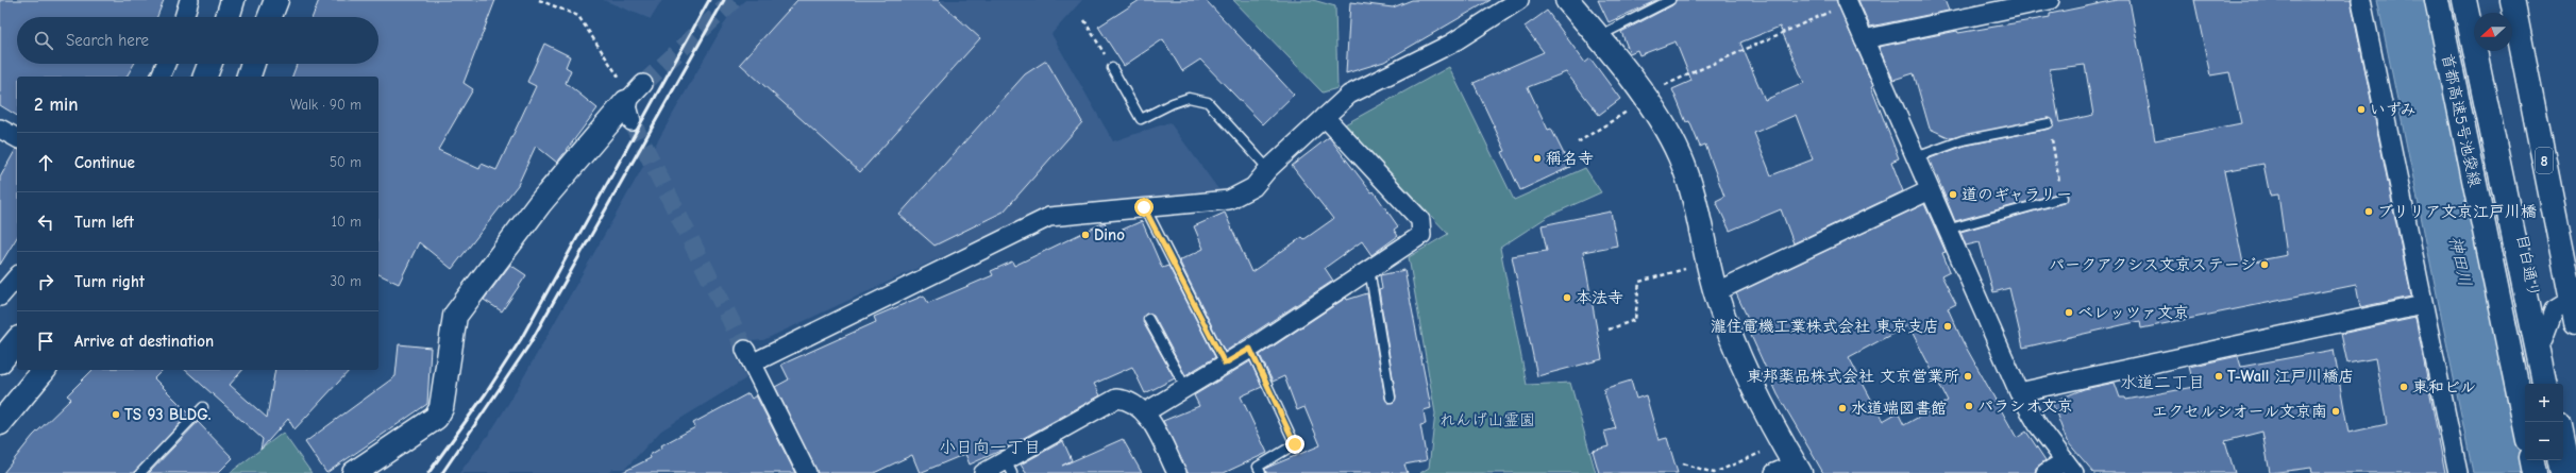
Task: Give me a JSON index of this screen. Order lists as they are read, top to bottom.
{
  "streets": {
    "main road": ["首都高速5号池袋線", "8", "目白通り"]
  },
  "districts": ["水道二丁目", "小日向一丁目"],
  "water": ["神田川"],
  "parks": ["れんげ山霊園"],
  "places": [
    "いずみ",
    "稱名寺",
    "道のギャラリー",
    "ブリリア文京江戸川橋",
    "Dino",
    "パークアクシス文京ステージ",
    "本法寺",
    "ベレッツァ文京",
    "瀧住電機工業株式会社 東京支店",
    "東邦薬品株式会社 文京営業所",
    "T-Wall 江戸川橋店",
    "東和ビル",
    "パラシオ文京",
    "水道端図書館",
    "エクセルシオール文京南",
    "TS 93 BLDG."
  ],
  "north": "left",
  "page": {
    "search": "Search here",
    "heading": ["2 min", "Walk · 90 m"],
    "list": [
      ["Continue", "50 m"],
      ["Turn left", "10 m"],
      ["Turn right", "30 m"],
      "Arrive at destination"
    ],
    "map_buttons": ["+", "−"]
  }
}
